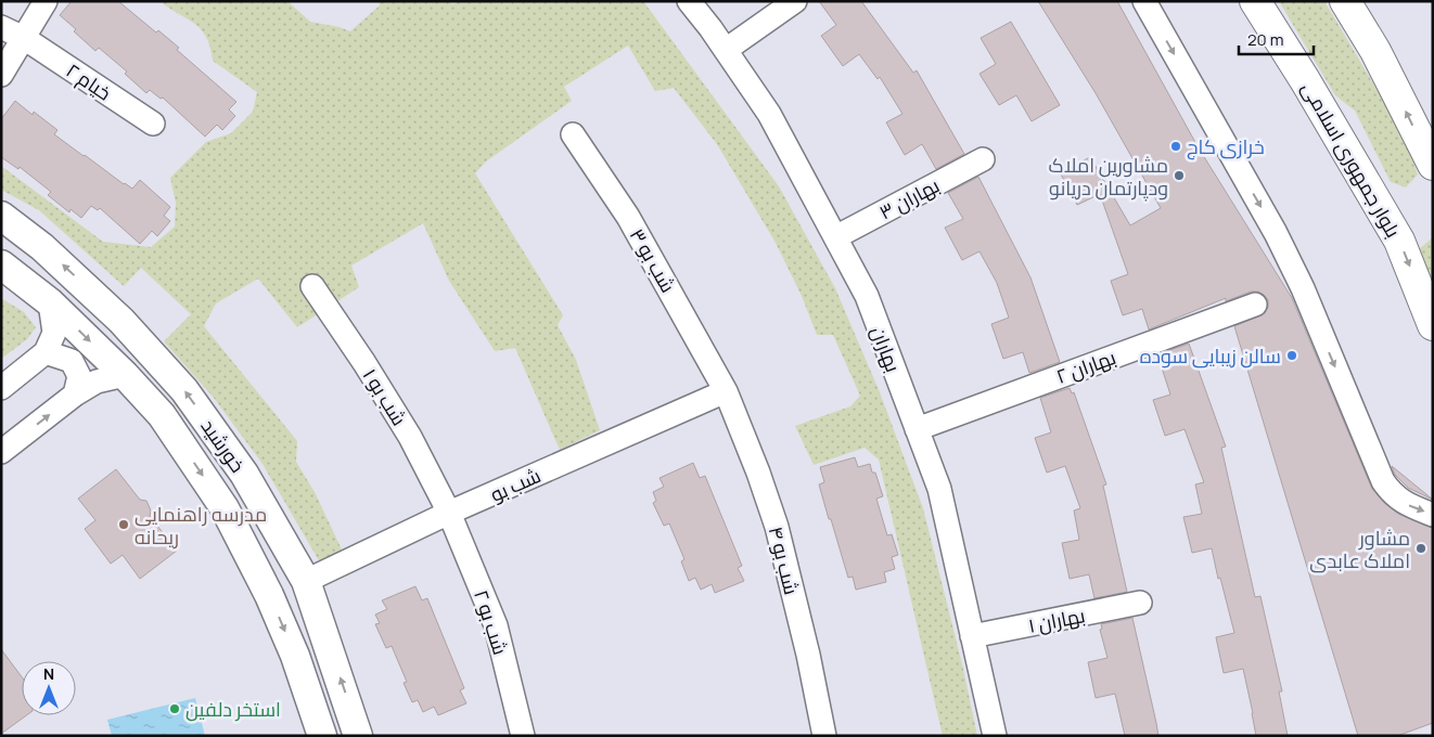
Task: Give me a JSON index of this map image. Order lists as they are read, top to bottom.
{
  "streets": {
    "main road": ["بلوار جمهوری اسلامی"],
    "street": [
      "خیام ۲",
      "بهاران ۳",
      "شب بو ۳",
      "بهاران",
      "بهاران ۲",
      "شب بو ۱",
      "خورشید",
      "شب بو",
      "شب بو ۴",
      "بهاران ۱",
      "شب بو ۲"
    ]
  },
  "crossings": [
    ["بهاران ۳", "بهاران"],
    ["شب بو ۳", "شب بو"],
    ["شب بو ۳", "شب بو ۴"],
    ["بهاران", "بهاران ۲"],
    ["بهاران", "بهاران ۱"],
    ["شب بو ۱", "شب بو"],
    ["شب بو ۱", "شب بو ۲"],
    ["خورشید", "شب بو"],
    ["شب بو", "شب بو ۴"],
    ["شب بو", "شب بو ۲"]
  ],
  "places": [
    "خرازی کاج",
    "مشاورین املاک ودپارتمان دریانو",
    "سالن زیبایی سوده",
    "مدرسه راهنمایی ریحانه",
    "مشاور املاک عابدی",
    "استخر دلفین"
  ],
  "scale_bar": "20 m",
  "north": "top"
}
